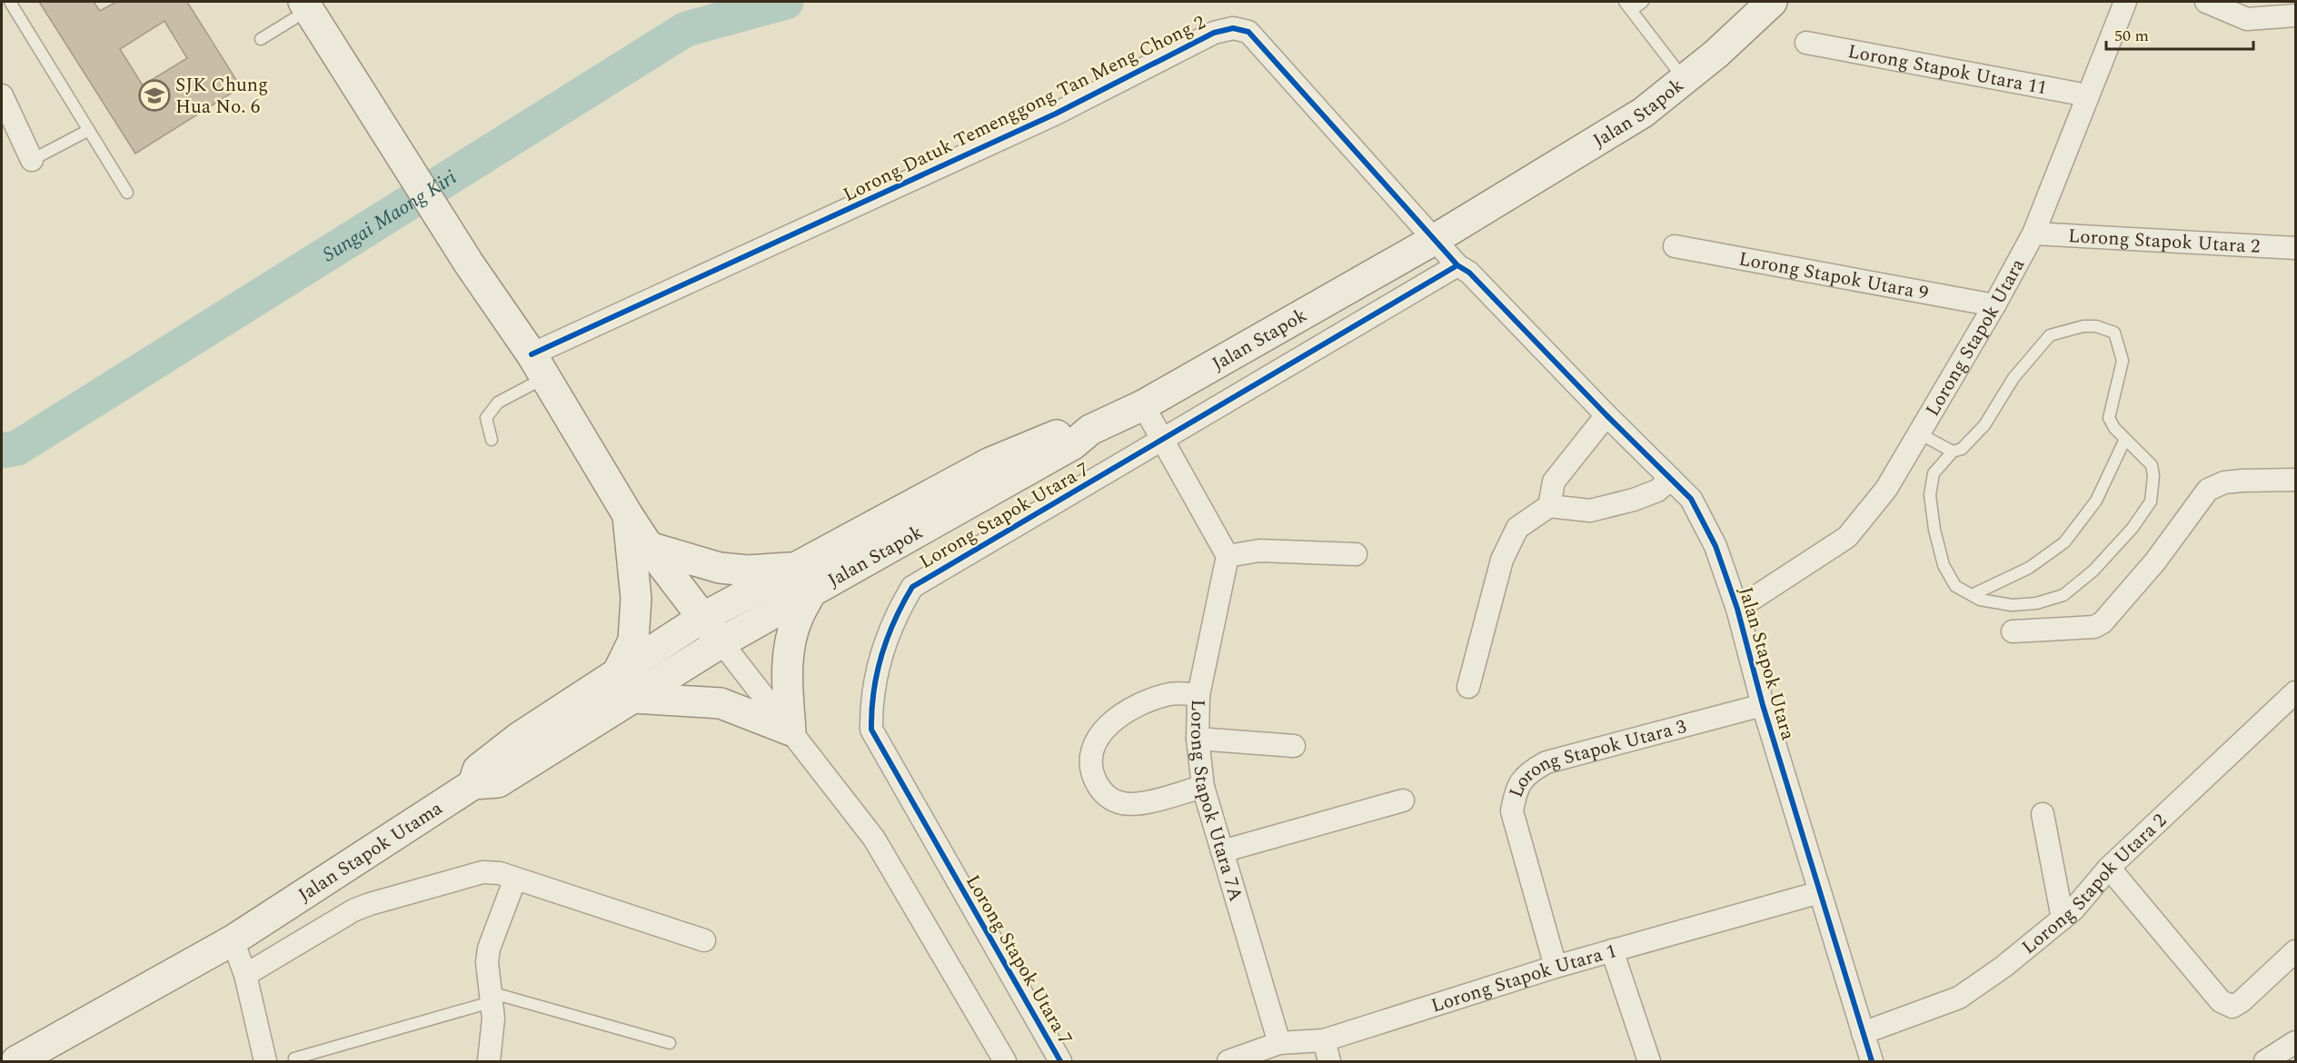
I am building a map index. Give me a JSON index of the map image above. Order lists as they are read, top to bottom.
{
  "streets": {
    "main road": ["Jalan Stapok", "Jalan Stapok Utama"],
    "street": [
      "Lorong Stapok Utara 11",
      "Lorong Datuk Temenggong Tan Meng Chong 2",
      "Lorong Stapok Utara 2",
      "Lorong Stapok Utara 9",
      "Lorong Stapok Utara",
      "Lorong Stapok Utara 7",
      "Jalan Stapok Utara",
      "Lorong Stapok Utara 3",
      "Lorong Stapok Utara 7A",
      "Lorong Stapok Utara 1"
    ]
  },
  "crossings": [
    ["Lorong Stapok Utara 11", "Lorong Stapok Utara"],
    ["Lorong Datuk Temenggong Tan Meng Chong 2", "Jalan Stapok"],
    ["Lorong Datuk Temenggong Tan Meng Chong 2", "Lorong Stapok Utara 7"],
    ["Lorong Datuk Temenggong Tan Meng Chong 2", "Jalan Stapok Utara"],
    ["Jalan Stapok", "Jalan Stapok Utama"],
    ["Lorong Stapok Utara 2", "Lorong Stapok Utara"],
    ["Lorong Stapok Utara 2", "Jalan Stapok Utara"],
    ["Lorong Stapok Utara 9", "Lorong Stapok Utara"],
    ["Lorong Stapok Utara", "Jalan Stapok Utara"],
    ["Lorong Stapok Utara 7", "Jalan Stapok Utara"],
    ["Jalan Stapok Utara", "Lorong Stapok Utara 3"],
    ["Jalan Stapok Utara", "Lorong Stapok Utara 1"],
    ["Lorong Stapok Utara 3", "Lorong Stapok Utara 1"],
    ["Lorong Stapok Utara 7A", "Lorong Stapok Utara 1"]
  ],
  "water": ["Sungai Maong Kiri"],
  "places": {
    "school or university": ["SJK Chung Hua No. 6"]
  },
  "scale_bar": "50 m"
}
